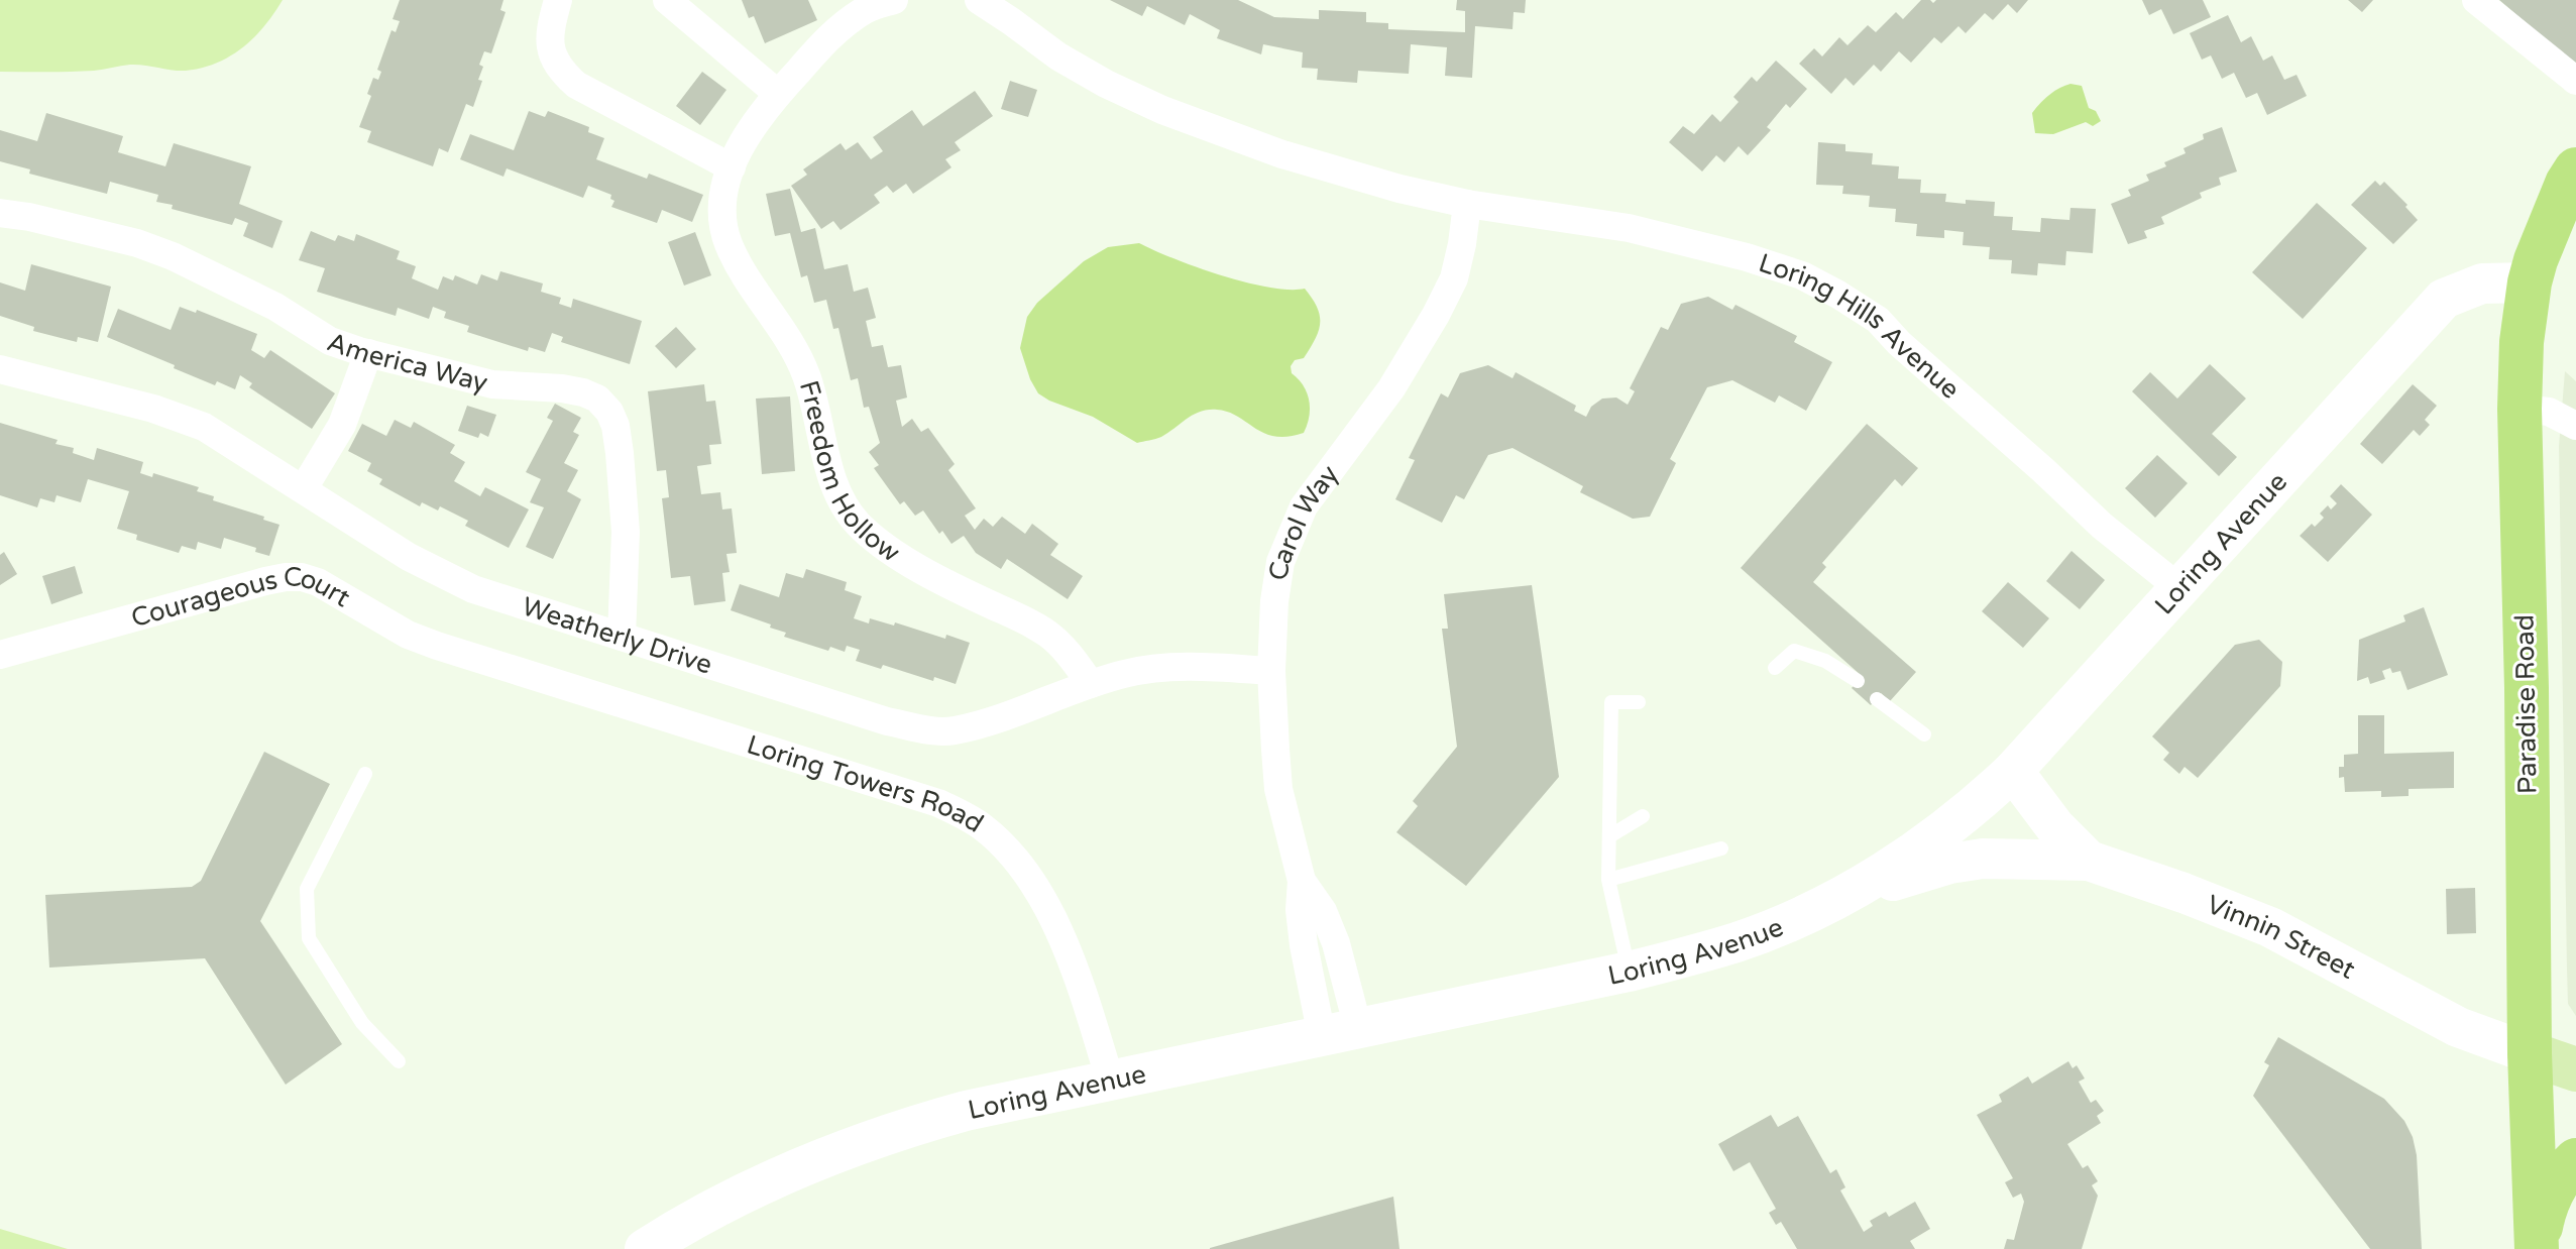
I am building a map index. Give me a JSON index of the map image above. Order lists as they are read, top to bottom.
{
  "streets": {
    "highway": ["Paradise Road"],
    "main road": ["Loring Avenue", "Vinnin Street"],
    "street": [
      "Loring Hills Avenue",
      "America Way",
      "Freedom Hollow",
      "Carol Way",
      "Courageous Court",
      "Weatherly Drive",
      "Loring Towers Road"
    ]
  },
  "crossings": [
    ["Loring Hills Avenue", "Carol Way"],
    ["Loring Hills Avenue", "Loring Avenue"],
    ["America Way", "Weatherly Drive"],
    ["Freedom Hollow", "Weatherly Drive"],
    ["Carol Way", "Loring Avenue"],
    ["Carol Way", "Weatherly Drive"],
    ["Loring Avenue", "Paradise Road"],
    ["Loring Avenue", "Loring Towers Road"],
    ["Loring Avenue", "Vinnin Street"],
    ["Courageous Court", "Loring Towers Road"],
    ["Paradise Road", "Vinnin Street"]
  ]
}
